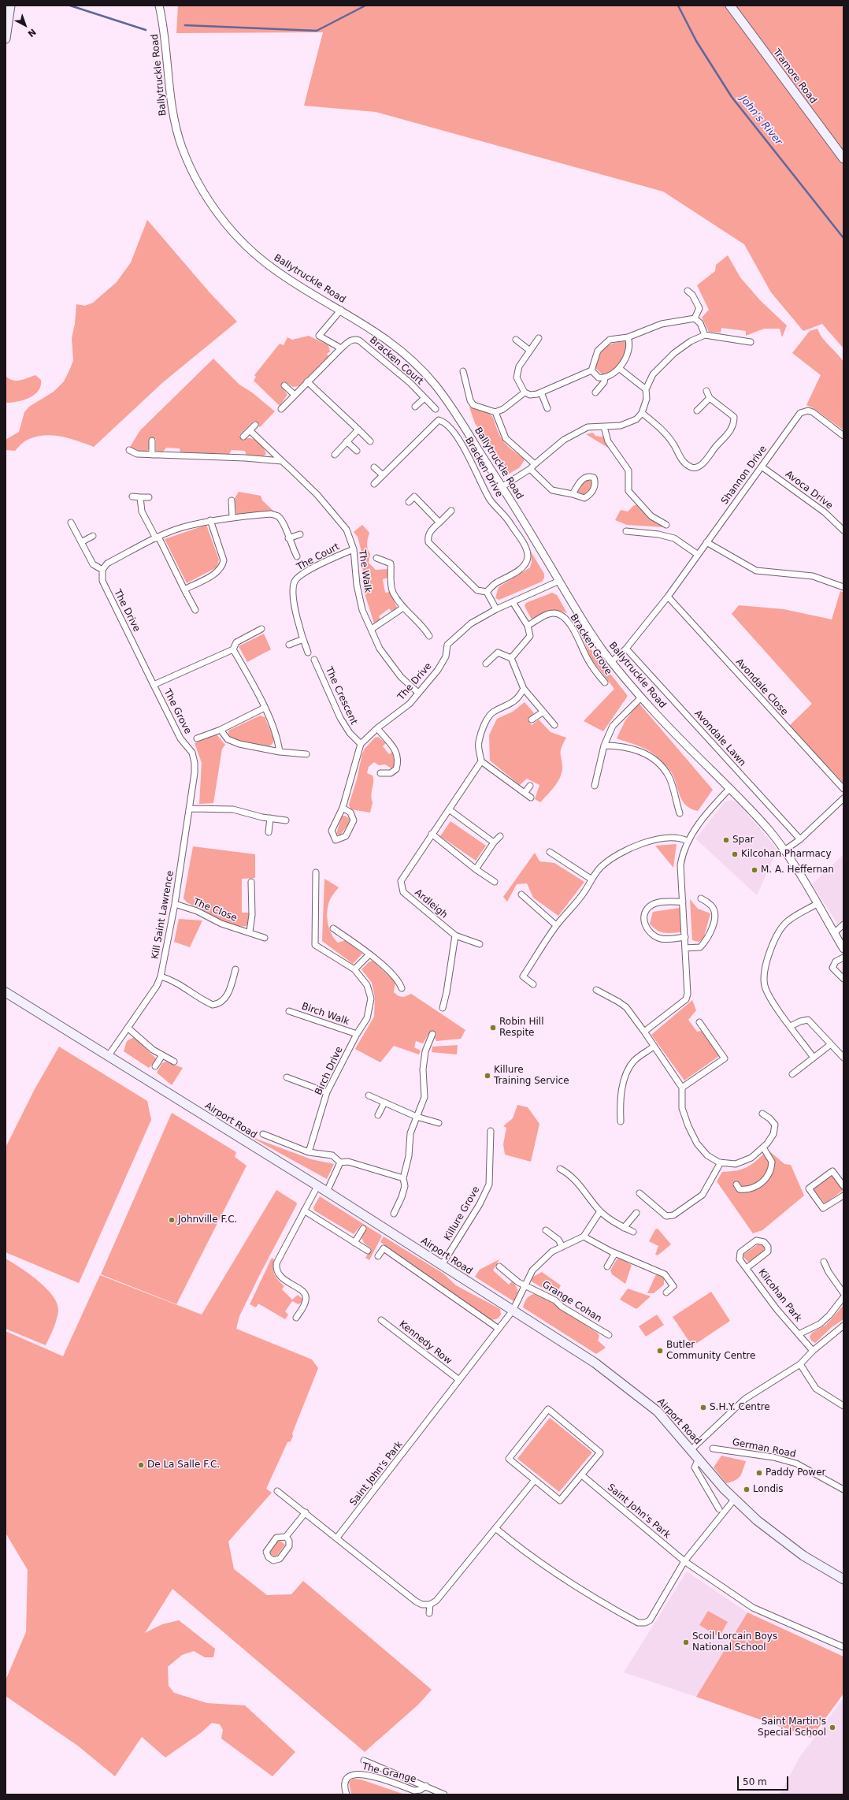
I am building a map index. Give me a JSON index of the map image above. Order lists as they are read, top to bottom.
{
  "streets": {
    "main road": ["Tramore Road", "Airport Road"],
    "street": [
      "Ballytruckle Road",
      "Bracken Court",
      "Bracken Drive",
      "Shannon Drive",
      "Avoca Drive",
      "The Court",
      "The Walk",
      "The Drive",
      "Bracken Grove",
      "Avondale Close",
      "The Crescent",
      "The Grove",
      "Avondale Lawn",
      "Ardleigh",
      "The Close",
      "Kill Saint Lawrence",
      "Birch Walk",
      "Birch Drive",
      "Killure Grove",
      "Kilcohan Park",
      "Grange Cohan",
      "Kennedy Row",
      "German Road",
      "Saint John's Park",
      "The Grange"
    ]
  },
  "crossings": [
    ["Ballytruckle Road", "Shannon Drive"],
    ["Ballytruckle Road", "The Drive"],
    ["Shannon Drive", "Avoca Drive"],
    ["Shannon Drive", "Avondale Close"],
    ["Shannon Drive", "Avondale Lawn"],
    ["The Court", "The Walk"],
    ["The Walk", "The Drive"],
    ["The Drive", "The Crescent"],
    ["The Drive", "The Grove"],
    ["The Grove", "Kill Saint Lawrence"],
    ["The Close", "Kill Saint Lawrence"],
    ["Kill Saint Lawrence", "Airport Road"],
    ["Birch Walk", "Birch Drive"],
    ["Airport Road", "Killure Grove"],
    ["Airport Road", "Saint John's Park"],
    ["Kennedy Row", "Saint John's Park"]
  ],
  "water": ["John's River"],
  "places": [
    "Spar",
    "Kilcohan Pharmacy",
    "M. A. Heffernan",
    "Robin Hill Respite",
    "Killure Training Service",
    "Johnville F.C.",
    "Butler Community Centre",
    "S.H.Y. Centre",
    "De La Salle F.C.",
    "Paddy Power",
    "Londis",
    "Scoil Lorcain Boys National School",
    "Saint Martin's Special School"
  ],
  "scale_bar": "50 m",
  "north": "bottom right"
}
